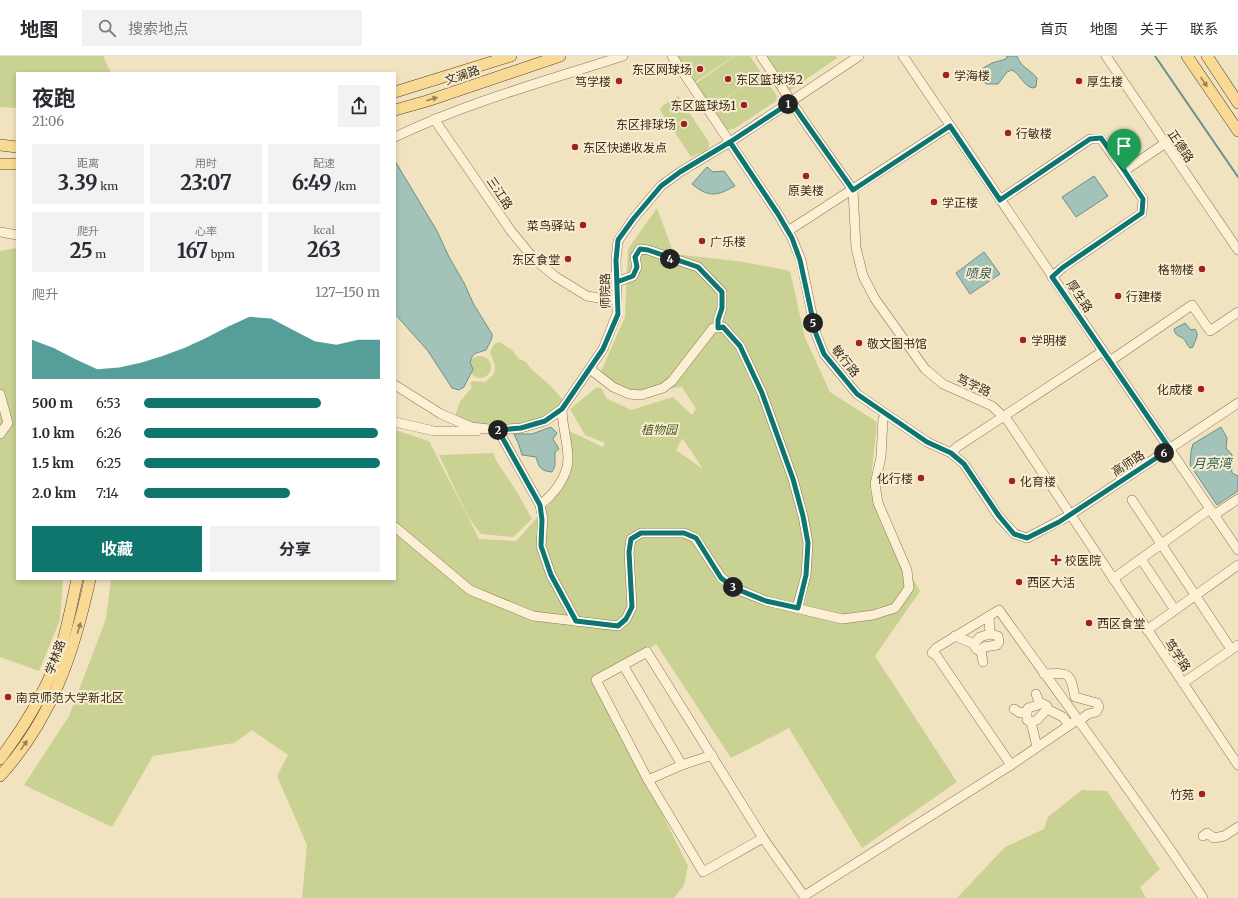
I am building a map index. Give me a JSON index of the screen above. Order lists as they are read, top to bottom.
{
  "streets": {
    "main road": ["文澜路", "学林路"],
    "street": [
      "正德路",
      "三江路",
      "师院路",
      "厚生路",
      "敏行路",
      "笃学路",
      "高师路"
    ]
  },
  "crossings": [
    ["三江路", "师院路"],
    ["师院路", "敏行路"],
    ["厚生路", "高师路"],
    ["敏行路", "笃学路"],
    ["敏行路", "高师路"],
    ["笃学路", "高师路"]
  ],
  "water": ["喷泉", "月亮湾"],
  "parks": ["植物园"],
  "places": {
    "other": [
      "东区网球场",
      "学海楼",
      "东区篮球场2",
      "笃学楼",
      "厚生楼",
      "东区篮球场1",
      "东区排球场",
      "行敏楼",
      "东区快递收发点",
      "原美楼",
      "学正楼",
      "菜鸟驿站",
      "广乐楼",
      "东区食堂",
      "格物楼",
      "行建楼",
      "学明楼",
      "敬文图书馆",
      "化成楼",
      "化行楼",
      "化育楼",
      "西区大活",
      "西区食堂",
      "南京师范大学新北区",
      "竹苑"
    ],
    "health": ["校医院"]
  },
  "page": {
    "header": "地图",
    "search": "搜索地点",
    "nav": [
      "首页",
      "地图",
      "关于",
      "联系"
    ],
    "heading": ["夜跑", "21:06"],
    "pins": [
      "1",
      "4",
      "5",
      "2",
      "6",
      "3"
    ],
    "stats": [
      ["距离", "3.39 km"],
      ["用时", "23:07"],
      ["配速", "6:49 /km"],
      ["爬升", "25 m"],
      ["心率", "167 bpm"],
      ["kcal", "263"]
    ],
    "chart": ["爬升", "127–150 m"],
    "list": [
      {
        "name": "500 m",
        "note": "6:53"
      },
      {
        "name": "1.0 km",
        "note": "6:26"
      },
      {
        "name": "1.5 km",
        "note": "6:25"
      },
      {
        "name": "2.0 km",
        "note": "7:14"
      }
    ],
    "buttons": ["收藏", "分享"]
  }
}
